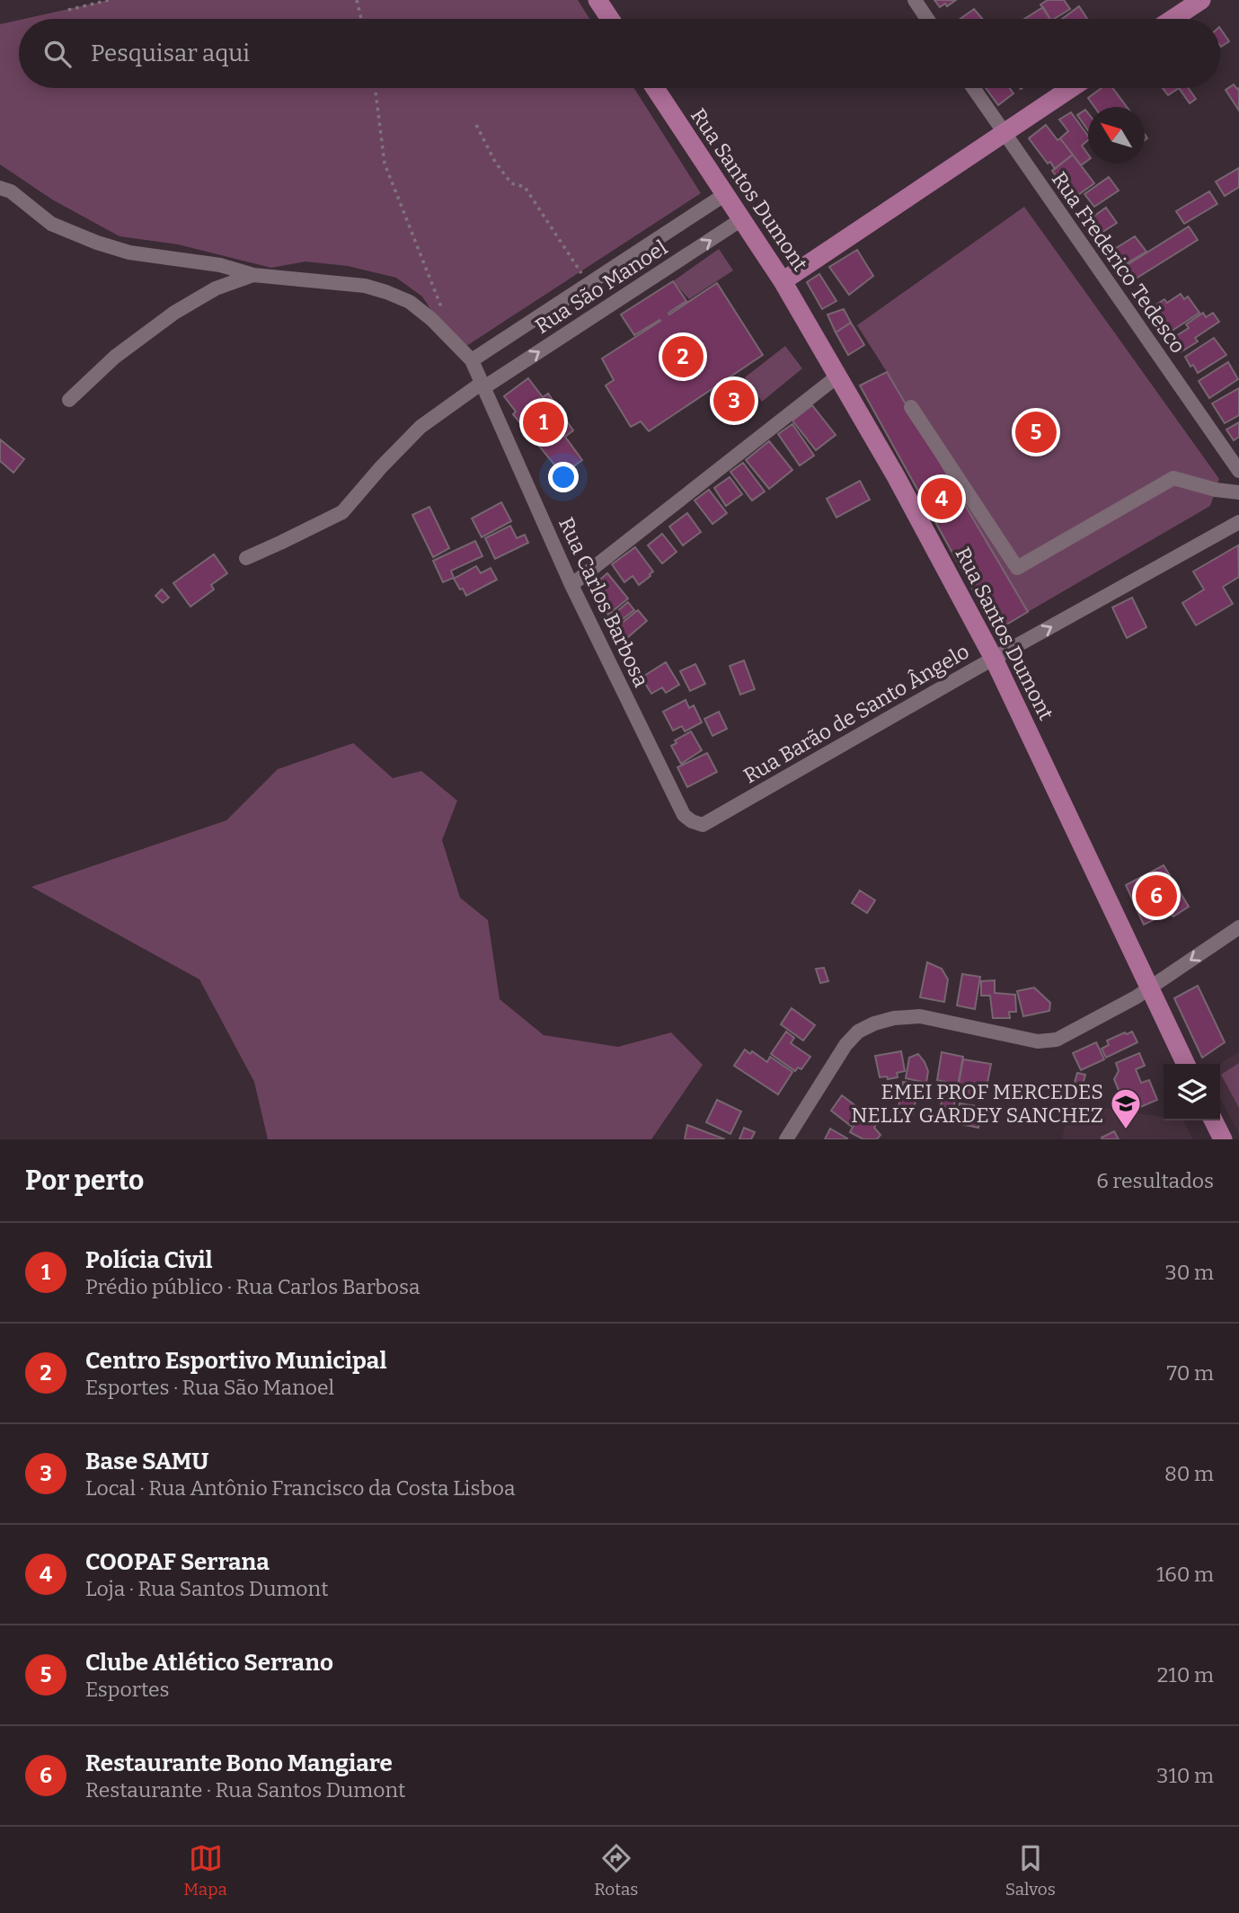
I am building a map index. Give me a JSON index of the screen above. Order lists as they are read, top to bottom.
{
  "streets": {
    "main road": ["Rua Santos Dumont"],
    "street": [
      "Rua Frederico Tedesco",
      "Rua São Manoel",
      "Rua Carlos Barbosa",
      "Rua Barão de Santo Ângelo"
    ]
  },
  "crossings": [
    ["Rua Santos Dumont", "Rua São Manoel"],
    ["Rua Santos Dumont", "Rua Barão de Santo Ângelo"],
    ["Rua São Manoel", "Rua Carlos Barbosa"],
    ["Rua Carlos Barbosa", "Rua Barão de Santo Ângelo"]
  ],
  "one_way": ["Rua Barão de Santo Ângelo"],
  "places": {
    "school or university": ["EMEI PROF MERCEDES NELLY GARDEY SANCHEZ"]
  },
  "north": "top left",
  "page": {
    "search": "Pesquisar aqui",
    "pins": [
      "2",
      "3",
      "1",
      "5",
      "4",
      "6"
    ],
    "heading": ["Por perto", "6 resultados"],
    "list": [
      {
        "mark": "1",
        "name": "Polícia Civil",
        "note": "Prédio público · Rua Carlos Barbosa",
        "value": "30 m"
      },
      {
        "mark": "2",
        "name": "Centro Esportivo Municipal",
        "note": "Esportes · Rua São Manoel",
        "value": "70 m"
      },
      {
        "mark": "3",
        "name": "Base SAMU",
        "note": "Local · Rua Antônio Francisco da Costa Lisboa",
        "value": "80 m"
      },
      {
        "mark": "4",
        "name": "COOPAF Serrana",
        "note": "Loja · Rua Santos Dumont",
        "value": "160 m"
      },
      {
        "mark": "5",
        "name": "Clube Atlético Serrano",
        "note": "Esportes",
        "value": "210 m"
      },
      {
        "mark": "6",
        "name": "Restaurante Bono Mangiare",
        "note": "Restaurante · Rua Santos Dumont",
        "value": "310 m"
      }
    ],
    "nav": ["Mapa", "Rotas", "Salvos"]
  }
}
